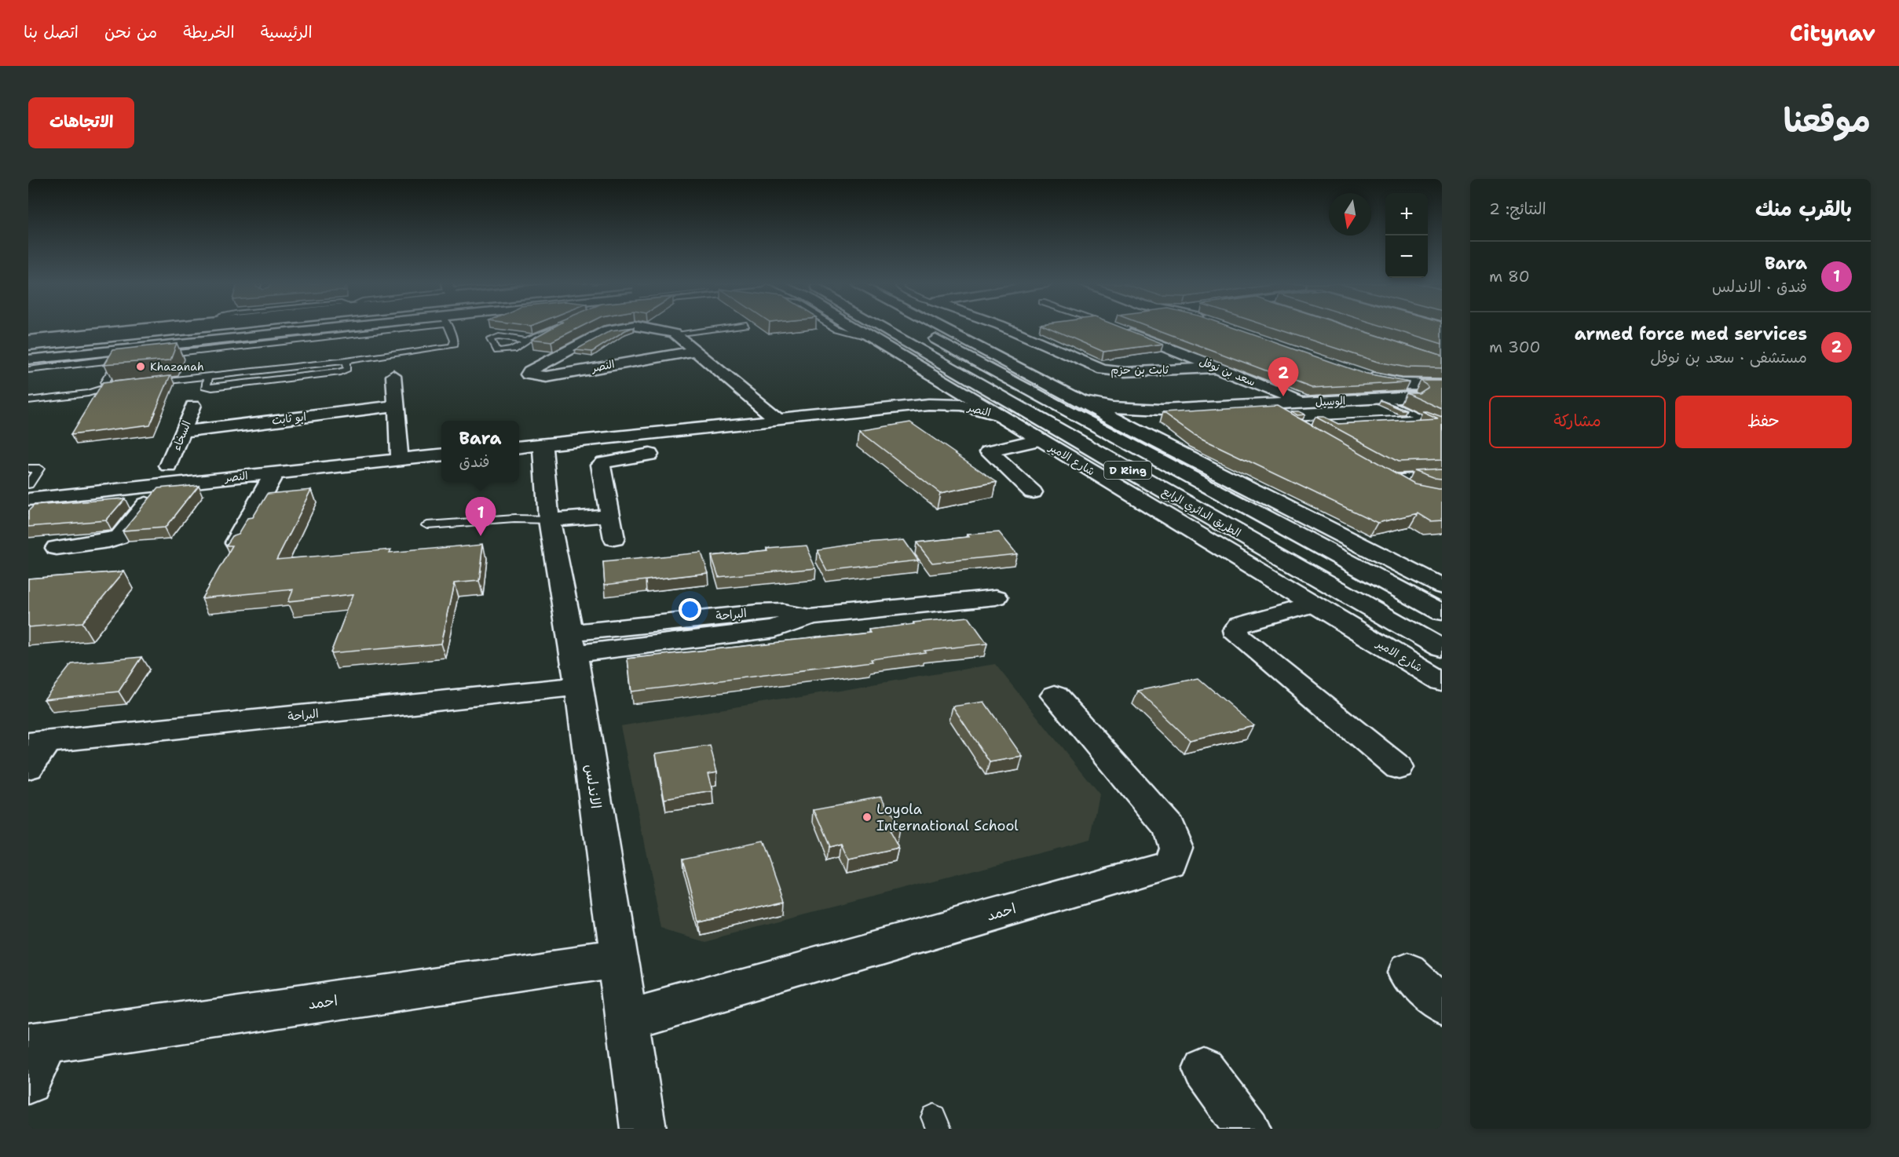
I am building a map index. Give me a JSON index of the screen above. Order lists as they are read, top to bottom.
{
  "streets": {
    "main road": [
      "النصر",
      "ثابت بن حزم",
      "سعد بن نوفل",
      "الوسيل",
      "ابو ثابت",
      "السخاء",
      "شارع الامير",
      "D Ring",
      "الطريق الدائري الرابع",
      "البراحة",
      "الاندلس",
      "احمد"
    ]
  },
  "crossings": [
    ["النصر", "السخاء"],
    ["النصر", "شارع الامير"],
    ["النصر", "الاندلس"],
    ["ثابت بن حزم", "سعد بن نوفل"],
    ["سعد بن نوفل", "الوسيل"],
    ["ابو ثابت", "السخاء"],
    ["البراحة", "الاندلس"],
    ["الاندلس", "احمد"]
  ],
  "places": ["Khazanah", "Loyola International School"],
  "north": "bottom",
  "page": {
    "header": "Citynav",
    "nav": [
      "الرئيسية",
      "الخريطة",
      "من نحن",
      "اتصل بنا"
    ],
    "title": "موقعنا",
    "buttons": [
      "الاتجاهات",
      ["حفظ", "مشاركة"]
    ],
    "heading": ["بالقرب منك", "النتائج: 2"],
    "map_buttons": ["+", "−"],
    "list": [
      {
        "mark": "1",
        "name": "Bara",
        "note": "فندق · الاندلس",
        "value": "80 m"
      },
      {
        "mark": "2",
        "name": "armed force med services",
        "note": "مستشفى · سعد بن نوفل",
        "value": "300 m"
      }
    ],
    "pins": ["2", "1"],
    "popup": ["Bara", "فندق"]
  }
}
